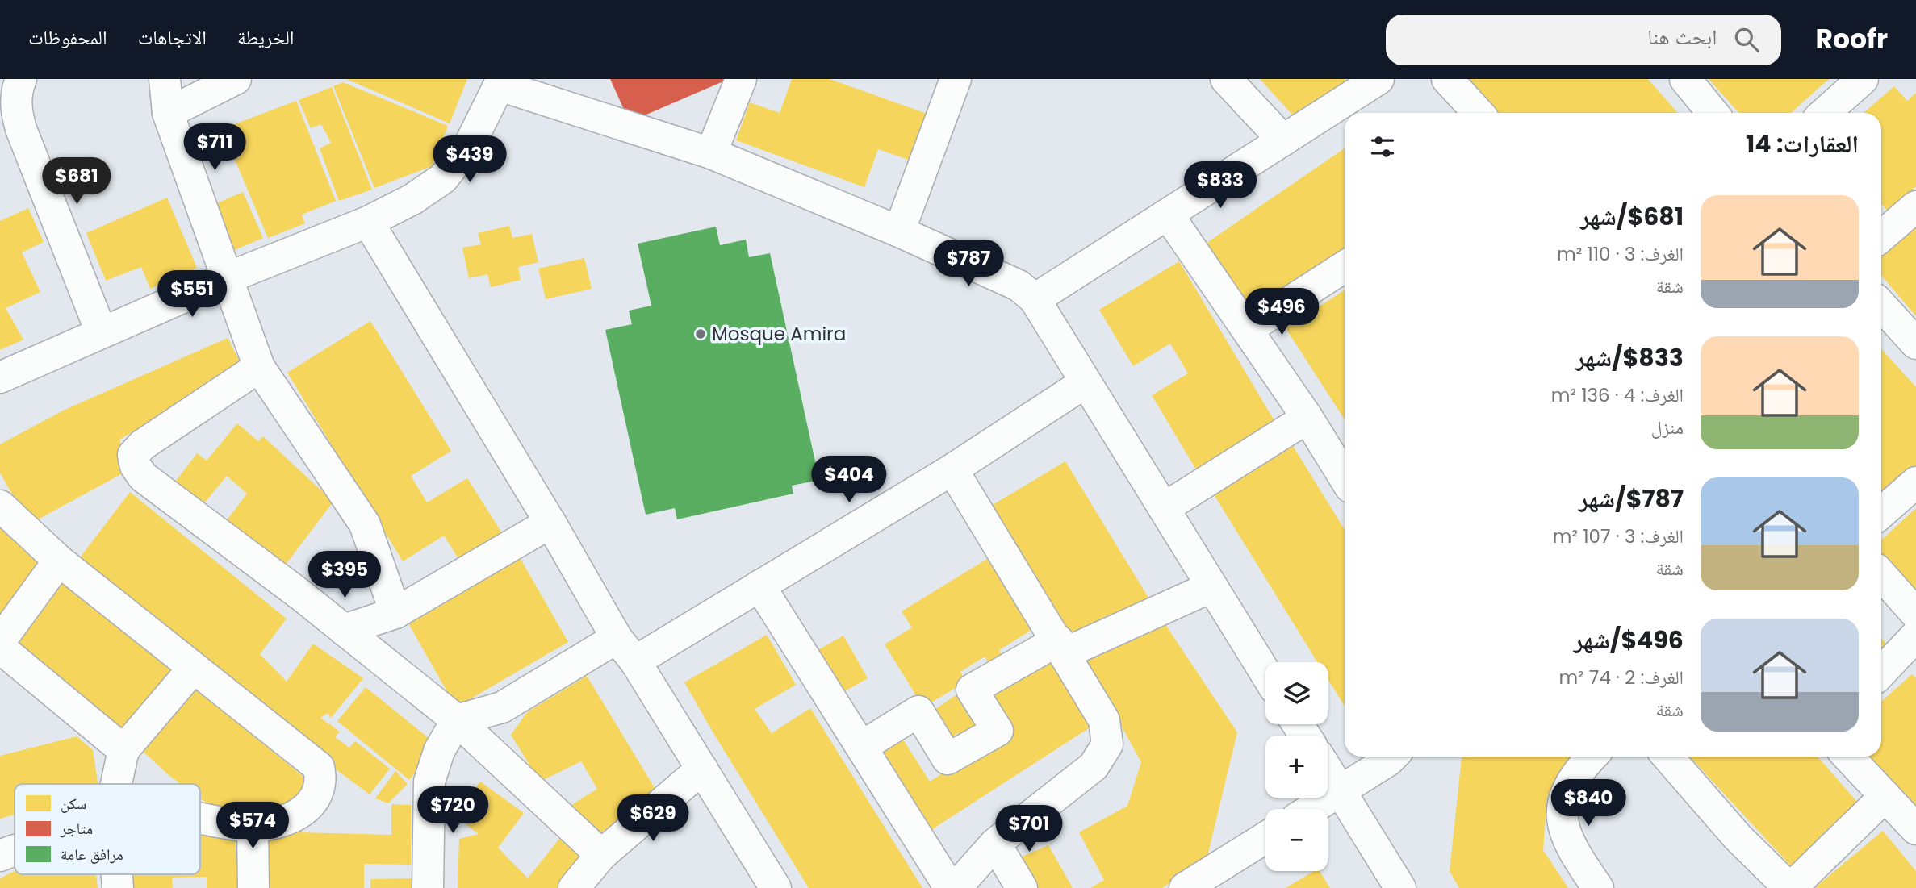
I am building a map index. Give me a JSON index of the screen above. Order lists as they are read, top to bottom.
{
  "places": ["Mosque Amira"],
  "legend": ["سكن", "متاجر", "مرافق عامة"],
  "page": {
    "header": "Roofr",
    "search": "ابحث هنا",
    "nav": ["الخريطة", "الاتجاهات", "المحفوظات"],
    "heading": "العقارات: 14",
    "price": [
      "$711",
      "$439",
      "$681",
      "$833",
      "$787",
      "$551",
      "$496",
      "$404",
      "$395",
      "$840",
      "$720",
      "$629",
      "$574",
      "$701"
    ],
    "list": [
      {
        "name": "$681/شهر",
        "note": "الغرف: 3 · 110 m² · شقة"
      },
      {
        "name": "$833/شهر",
        "note": "الغرف: 4 · 136 m² · منزل"
      },
      {
        "name": "$787/شهر",
        "note": "الغرف: 3 · 107 m² · شقة"
      },
      {
        "name": "$496/شهر",
        "note": "الغرف: 2 · 74 m² · شقة"
      }
    ],
    "map_buttons": ["+", "−"]
  }
}
